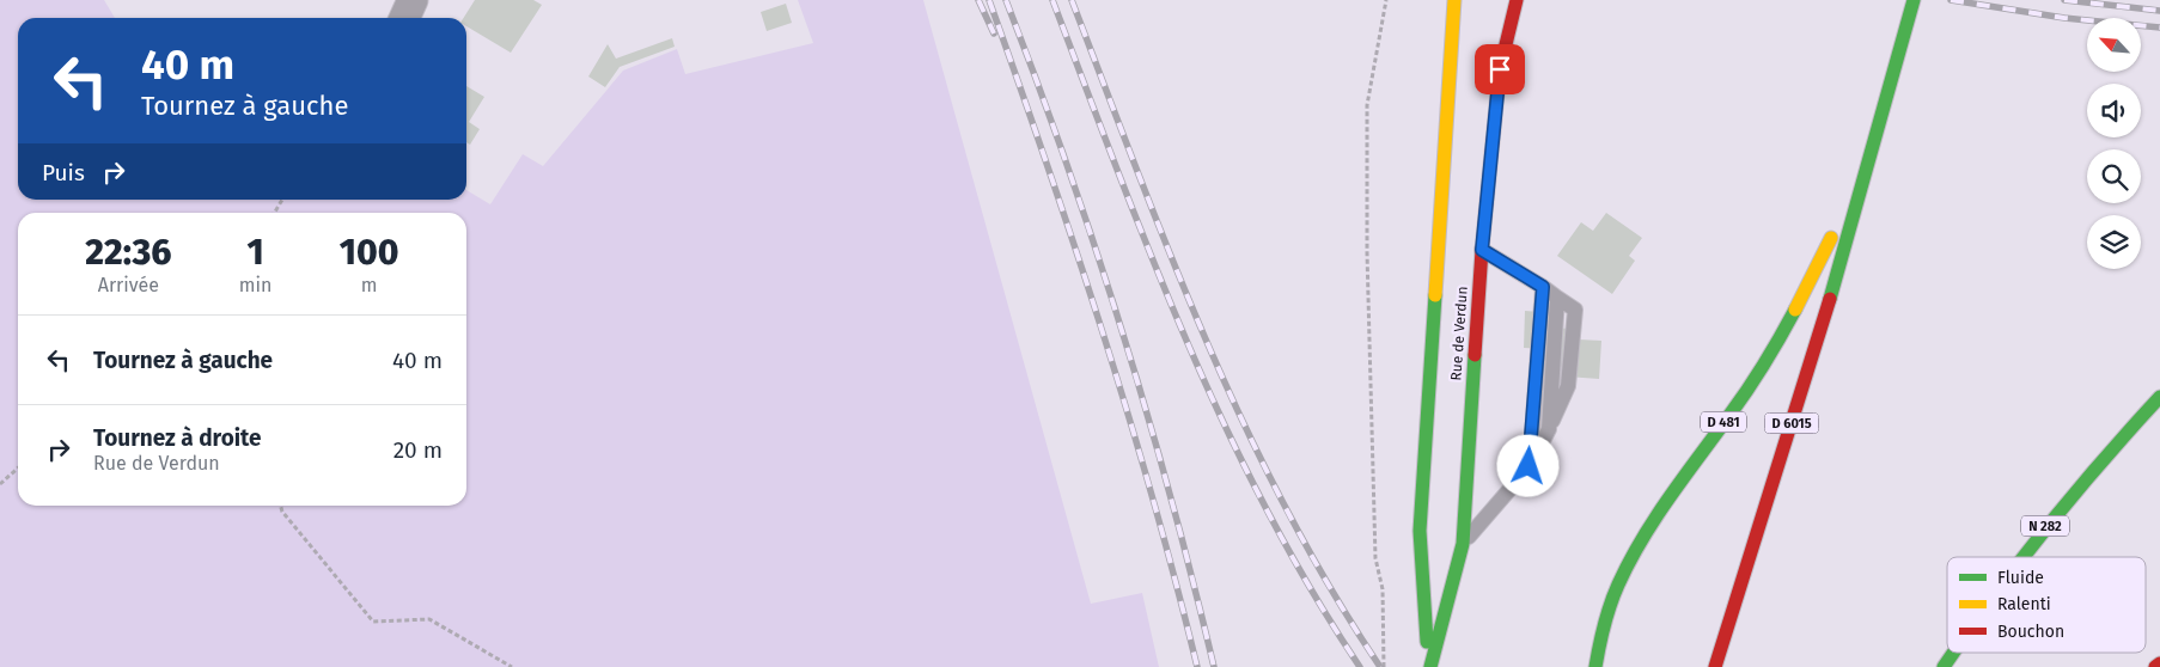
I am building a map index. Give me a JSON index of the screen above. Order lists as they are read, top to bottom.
{
  "streets": {
    "main road": [
      "Rue de Verdun",
      "D 481",
      "D 6015",
      "N 282"
    ]
  },
  "crossings": [
    ["D 481", "D 6015"]
  ],
  "legend": ["Fluide", "Ralenti", "Bouchon"],
  "north": "top left",
  "page": {
    "turn": ["40 m", "Tournez à gauche"],
    "then": "Puis",
    "eta": [
      "22:36",
      "Arrivée",
      "1",
      "min",
      "100",
      "m"
    ],
    "list": [
      {
        "name": "Tournez à gauche",
        "value": "40 m"
      },
      {
        "name": "Tournez à droite",
        "note": "Rue de Verdun",
        "value": "20 m"
      }
    ]
  }
}
